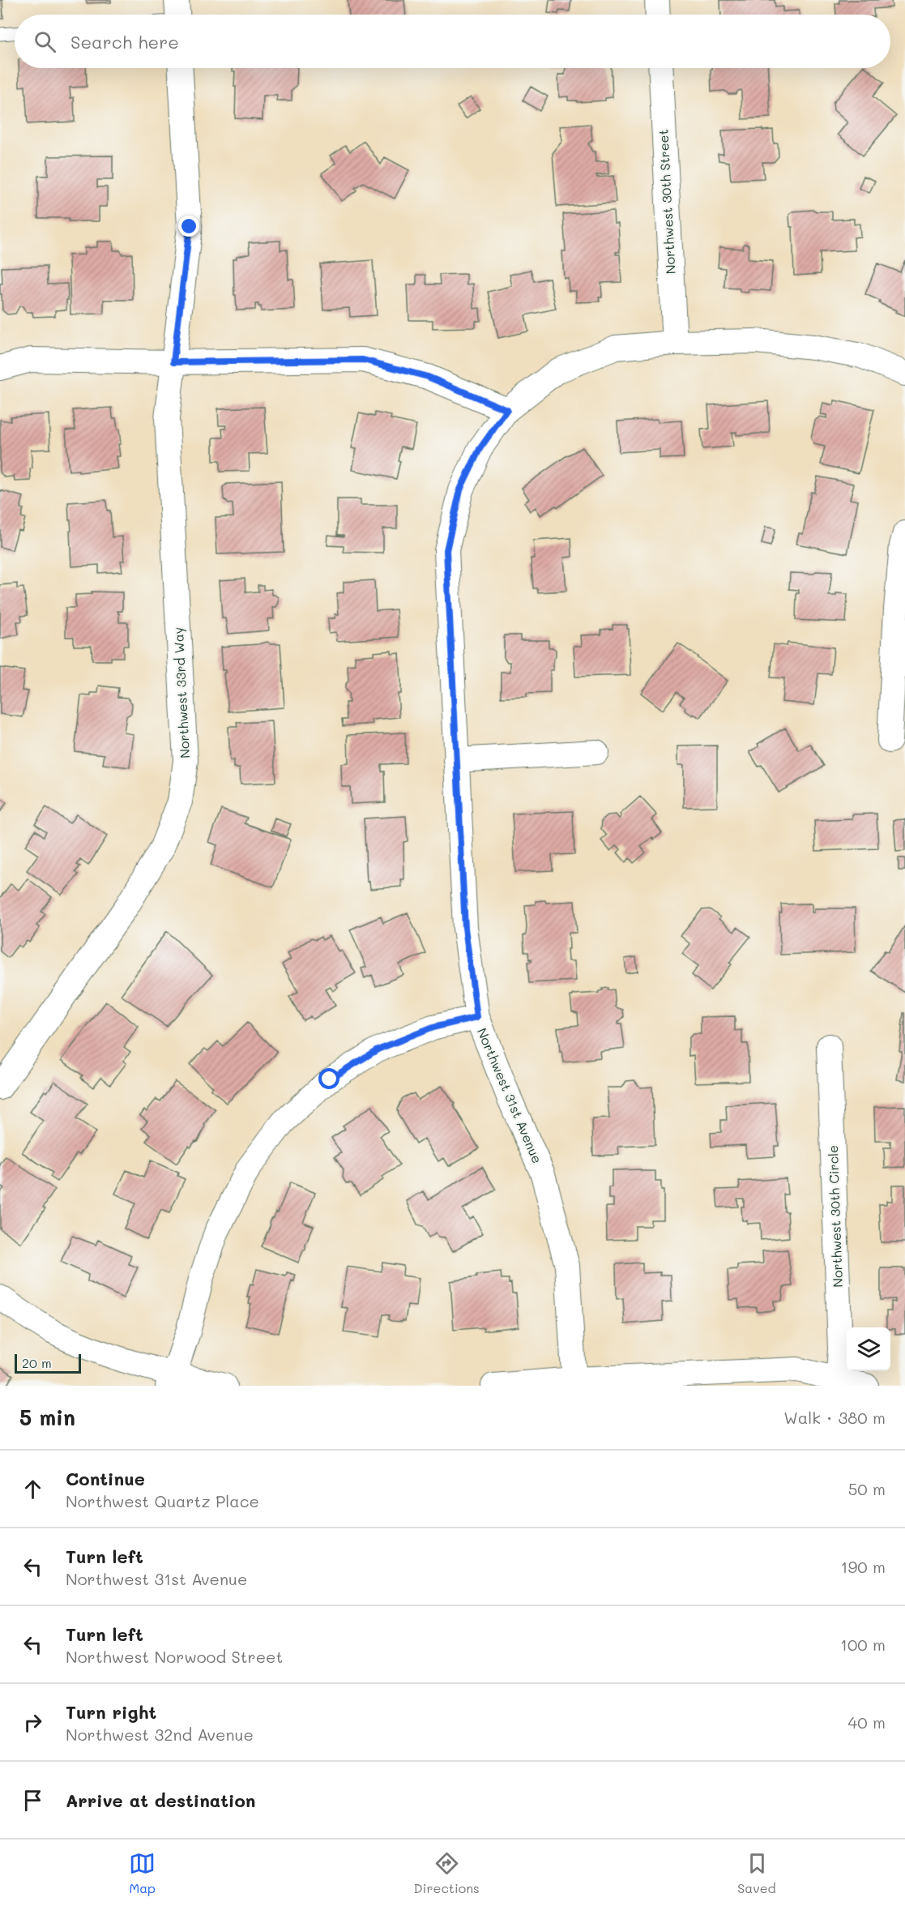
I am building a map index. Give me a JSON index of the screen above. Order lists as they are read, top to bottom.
{
  "streets": {
    "street": [
      "Northwest 30th Street",
      "Northwest 33rd Way",
      "Northwest 31st Avenue",
      "Northwest 30th Circle"
    ]
  },
  "crossings": [
    ["Northwest 30th Street", "Northwest 31st Avenue"]
  ],
  "scale_bar": "20 m",
  "page": {
    "search": "Search here",
    "scale": "20 m",
    "heading": ["5 min", "Walk · 380 m"],
    "list": [
      ["Continue", "Northwest Quartz Place", "50 m"],
      ["Turn left", "Northwest 31st Avenue", "190 m"],
      ["Turn left", "Northwest Norwood Street", "100 m"],
      ["Turn right", "Northwest 32nd Avenue", "40 m"],
      "Arrive at destination"
    ],
    "nav": ["Map", "Directions", "Saved"]
  }
}
